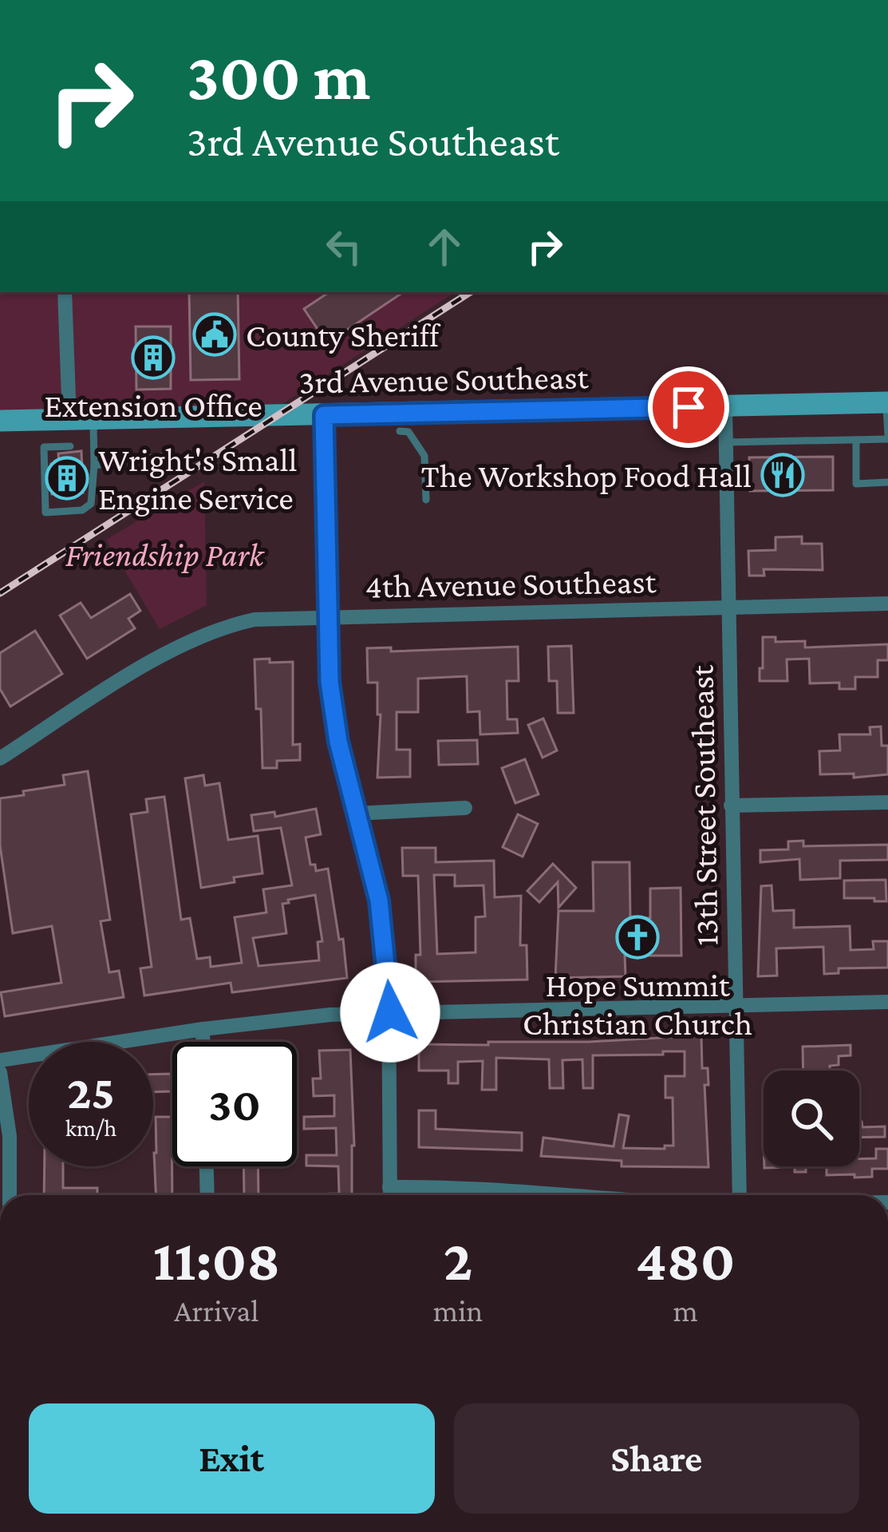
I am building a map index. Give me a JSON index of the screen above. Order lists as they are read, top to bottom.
{
  "streets": {
    "main road": ["3rd Avenue Southeast"],
    "street": ["4th Avenue Southeast", "13th Street Southeast"]
  },
  "crossings": [
    ["3rd Avenue Southeast", "13th Street Southeast"],
    ["4th Avenue Southeast", "13th Street Southeast"]
  ],
  "parks": ["Friendship Park"],
  "places": {
    "public building": ["County Sheriff"],
    "building": ["Extension Office", "Wright's Small Engine Service"],
    "restaurant": ["The Workshop Food Hall"],
    "church": ["Hope Summit Christian Church"]
  },
  "page": {
    "turn": ["300 m", "3rd Avenue Southeast"],
    "speed": "25 km/h",
    "limit": "30",
    "eta": [
      "11:08",
      "Arrival",
      "2",
      "min",
      "480",
      "m"
    ],
    "buttons": ["Exit", "Share"]
  }
}
